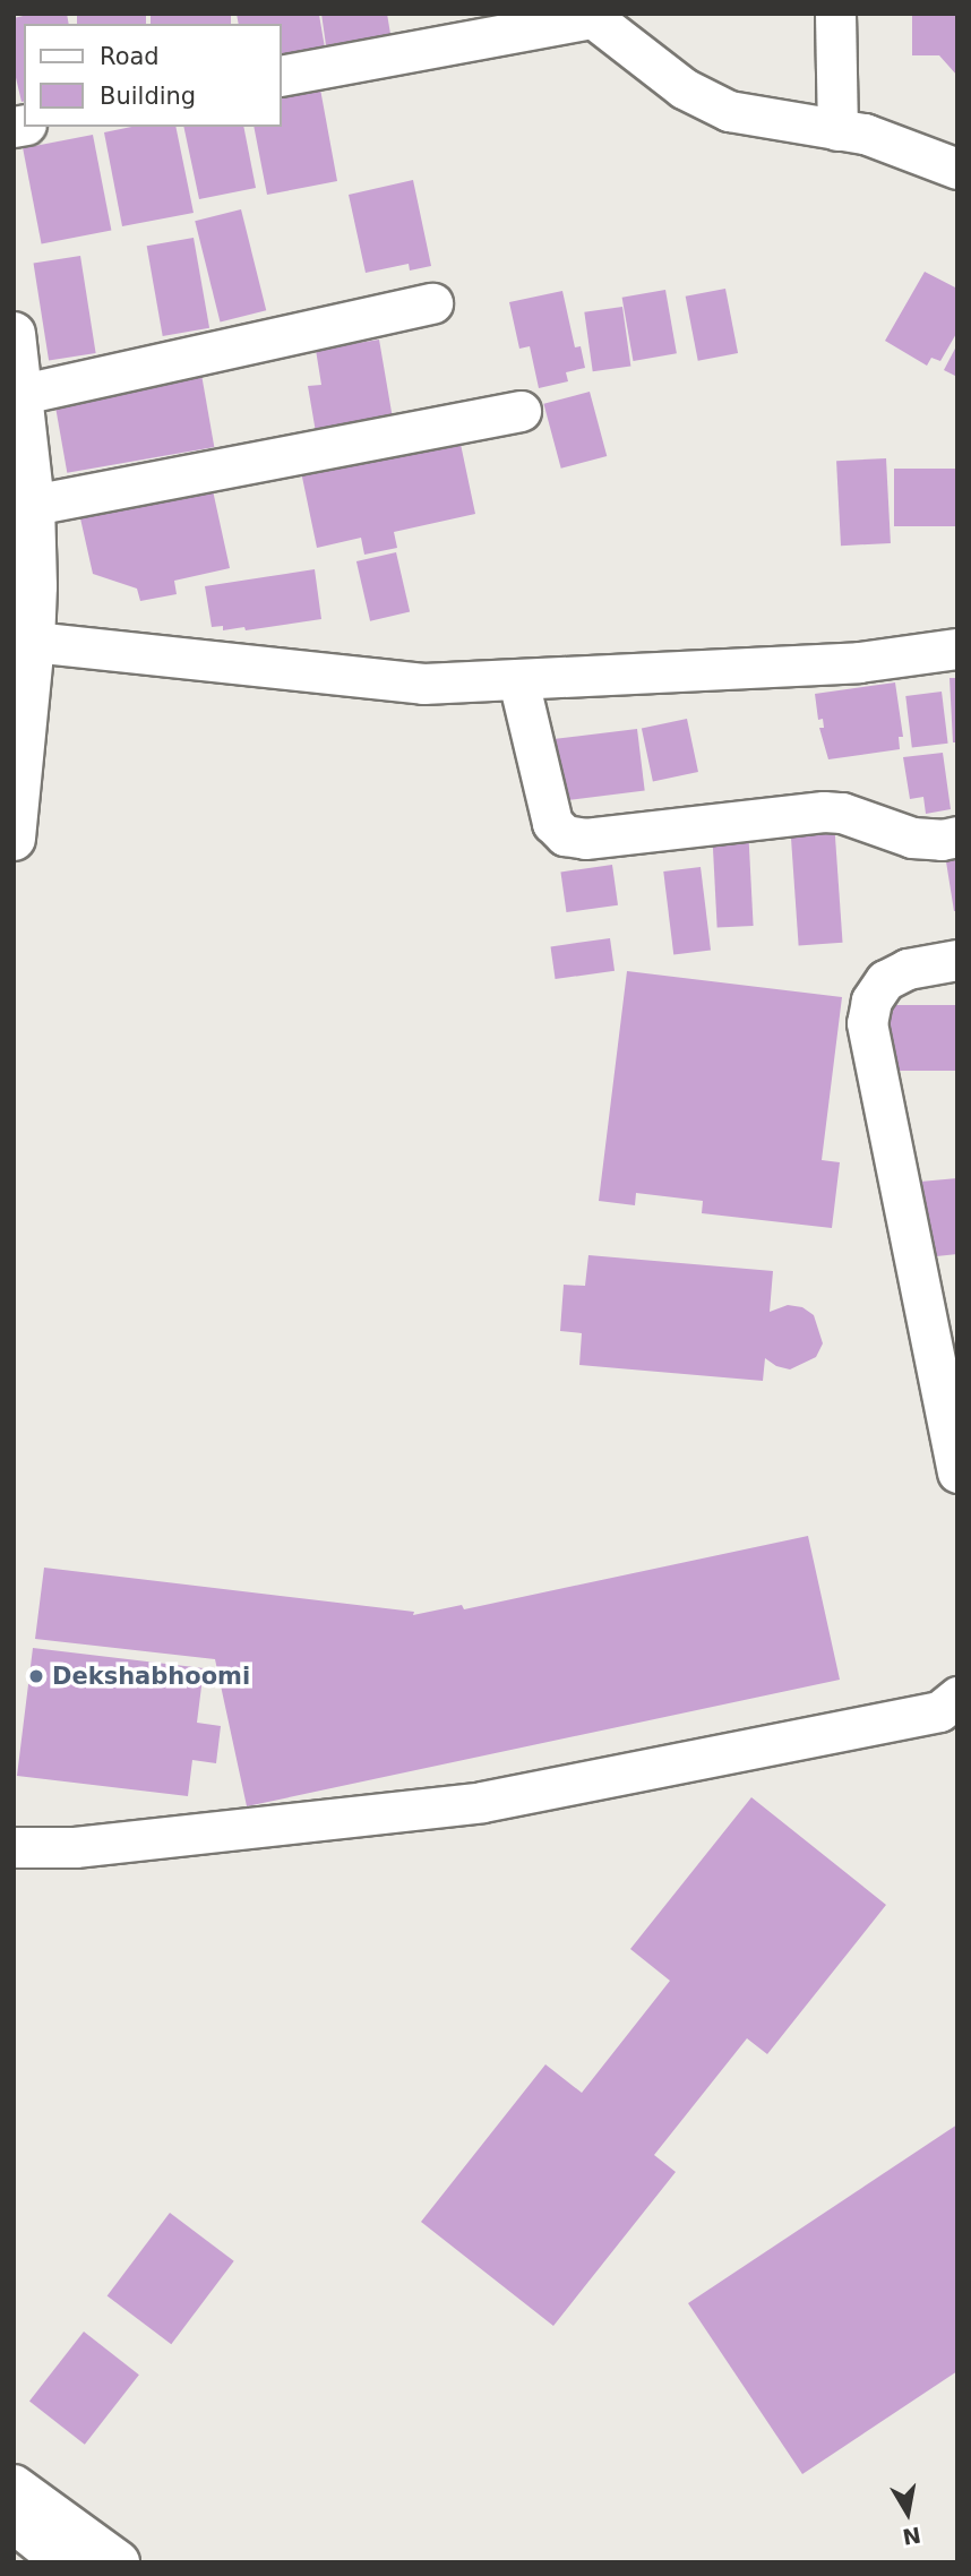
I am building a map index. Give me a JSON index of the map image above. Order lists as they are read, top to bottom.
{
  "places": ["Dekshabhoomi"],
  "legend": ["Road", "Building"],
  "north": "bottom"
}
